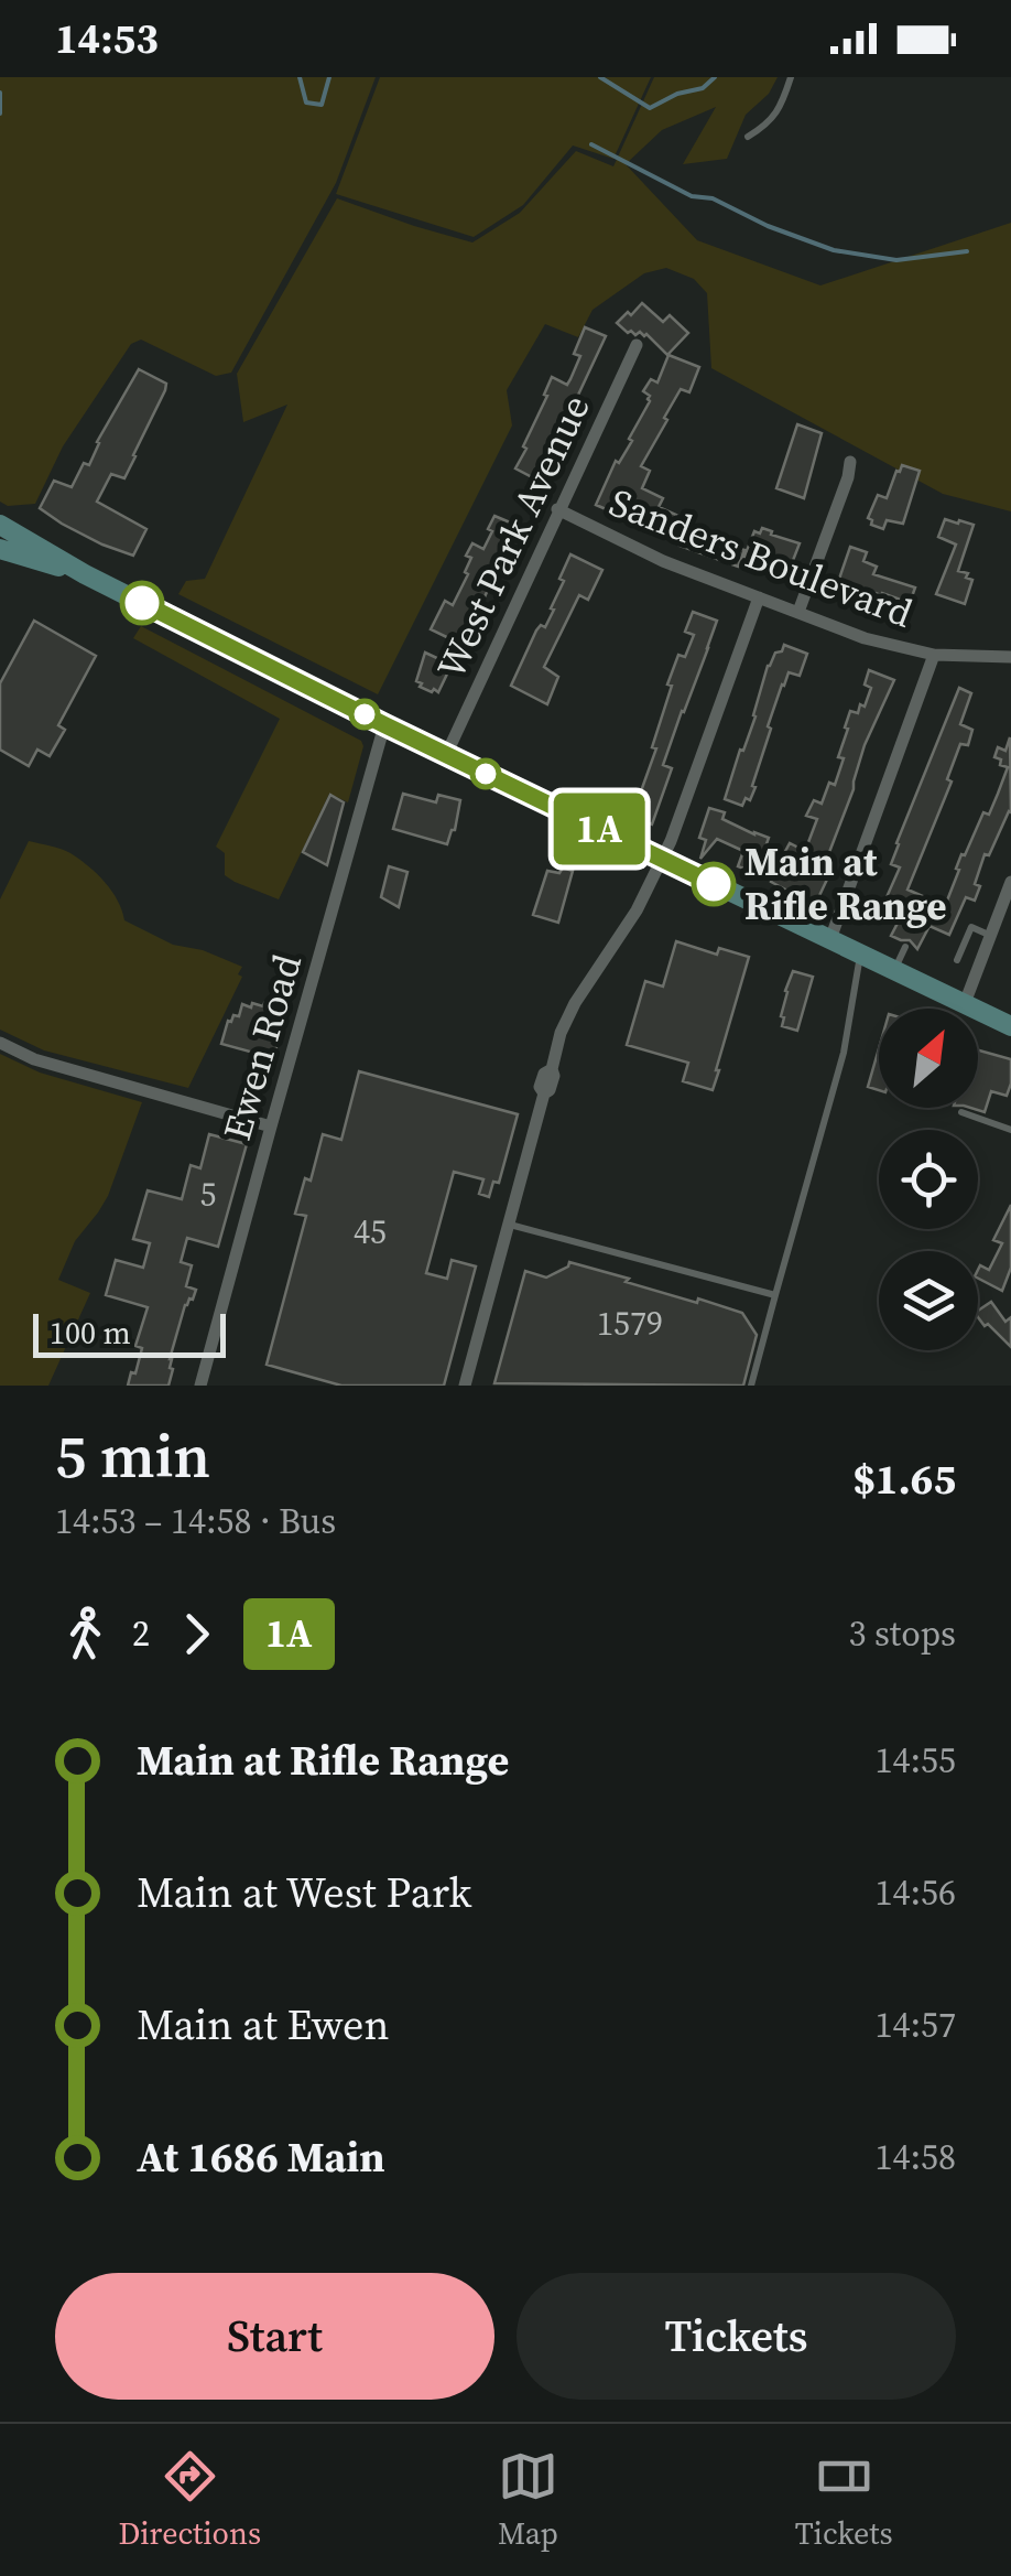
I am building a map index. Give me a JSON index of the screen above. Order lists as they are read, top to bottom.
{
  "streets": {
    "street": ["West Park Avenue", "Sanders Boulevard", "Ewen Road"]
  },
  "crossings": [
    ["West Park Avenue", "Sanders Boulevard"]
  ],
  "places": ["Main at Rifle Range"],
  "lines": ["bus line 1A"],
  "house_numbers": ["5", "45", "1579"],
  "scale_bar": "100 m",
  "north": "top right",
  "page": {
    "status": "14:53",
    "on_map": "1A",
    "scale": "100 m",
    "heading": ["5 min", "14:53 – 14:58 · Bus", "$1.65"],
    "legs": ["2", "1A", "3 stops"],
    "list": [
      {
        "name": "Main at Rifle Range",
        "value": "14:55"
      },
      {
        "name": "Main at West Park",
        "value": "14:56"
      },
      {
        "name": "Main at Ewen",
        "value": "14:57"
      },
      {
        "name": "At 1686 Main",
        "value": "14:58"
      }
    ],
    "buttons": ["Start", "Tickets"],
    "tabs": ["Directions", "Map", "Tickets"]
  }
}
